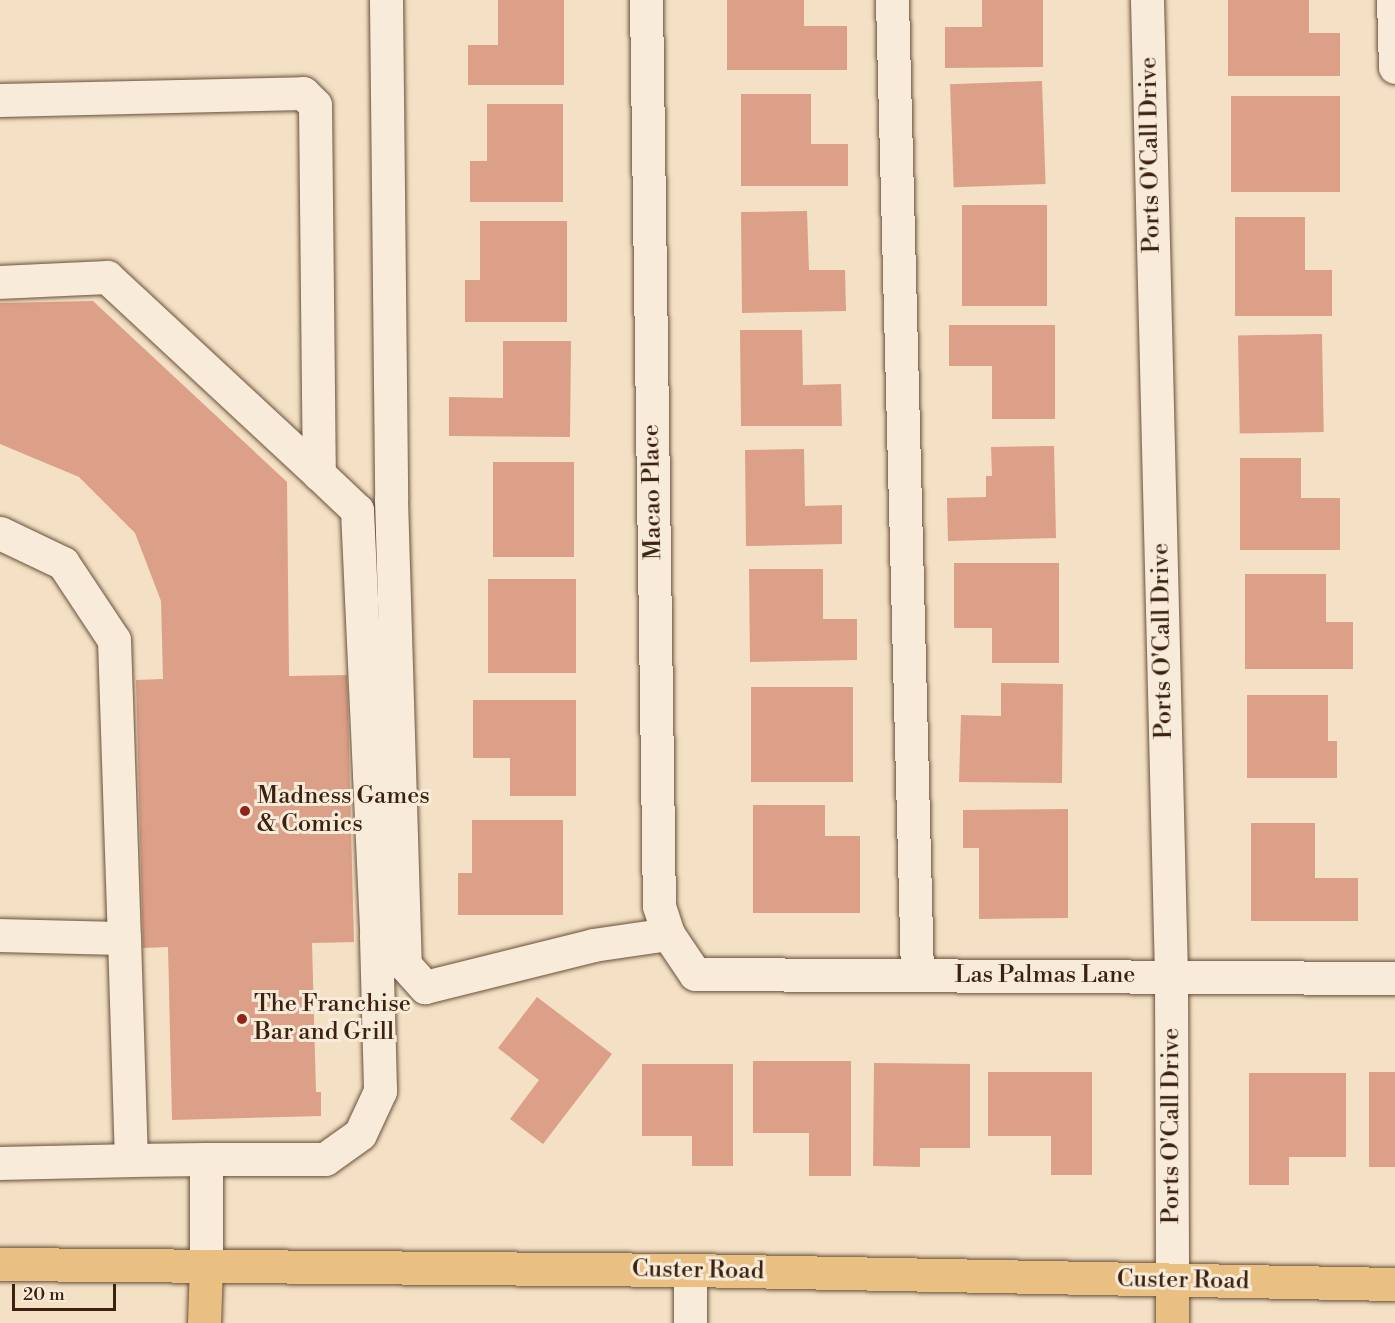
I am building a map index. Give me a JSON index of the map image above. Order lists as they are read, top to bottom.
{
  "streets": {
    "main road": ["Custer Road"],
    "street": ["Ports O'Call Drive", "Macao Place", "Las Palmas Lane"]
  },
  "crossings": [
    ["Ports O'Call Drive", "Las Palmas Lane"],
    ["Ports O'Call Drive", "Custer Road"],
    ["Macao Place", "Las Palmas Lane"]
  ],
  "places": ["Madness Games & Comics", "The Franchise Bar and Grill"],
  "scale_bar": "20 m"
}
